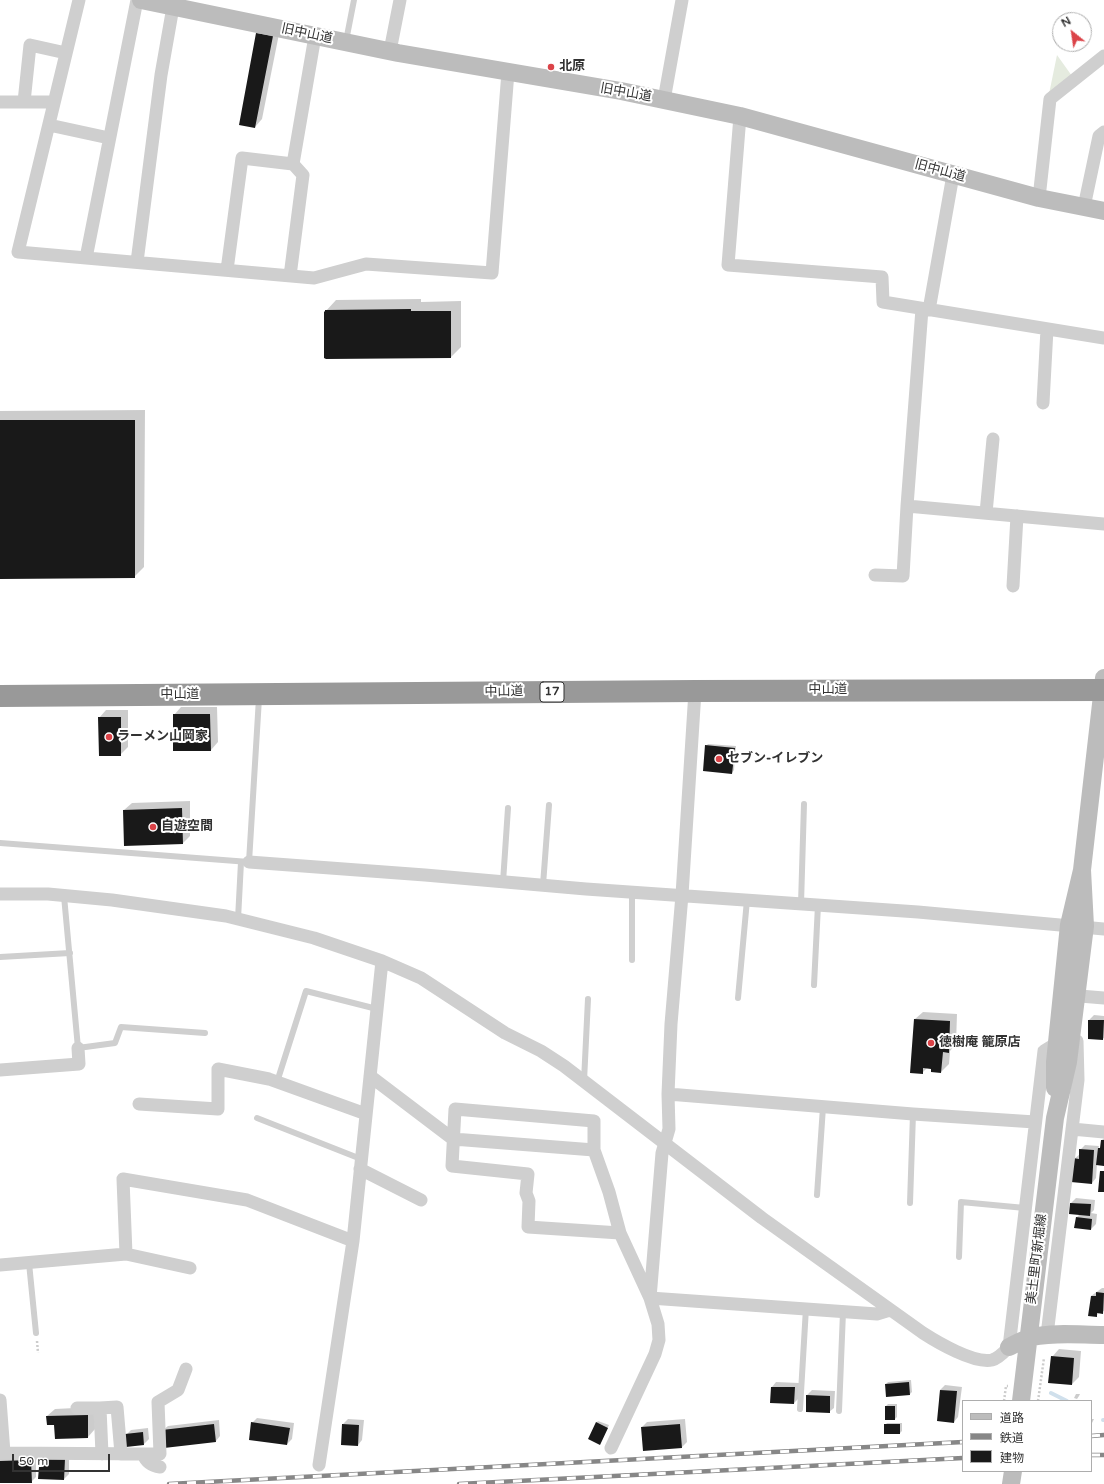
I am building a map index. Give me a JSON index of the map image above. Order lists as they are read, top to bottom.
{
  "streets": {
    "highway": ["中山道", "17"],
    "main road": ["旧中山道", "美土里町新堀線"]
  },
  "crossings": [
    ["中山道", "美土里町新堀線"]
  ],
  "places": [
    "北原",
    "ラーメン山岡家",
    "セブン-イレブン",
    "自遊空間",
    "徳樹庵 籠原店"
  ],
  "legend": ["道路", "鉄道", "建物"],
  "scale_bar": "50 m",
  "north": "top left"
}
